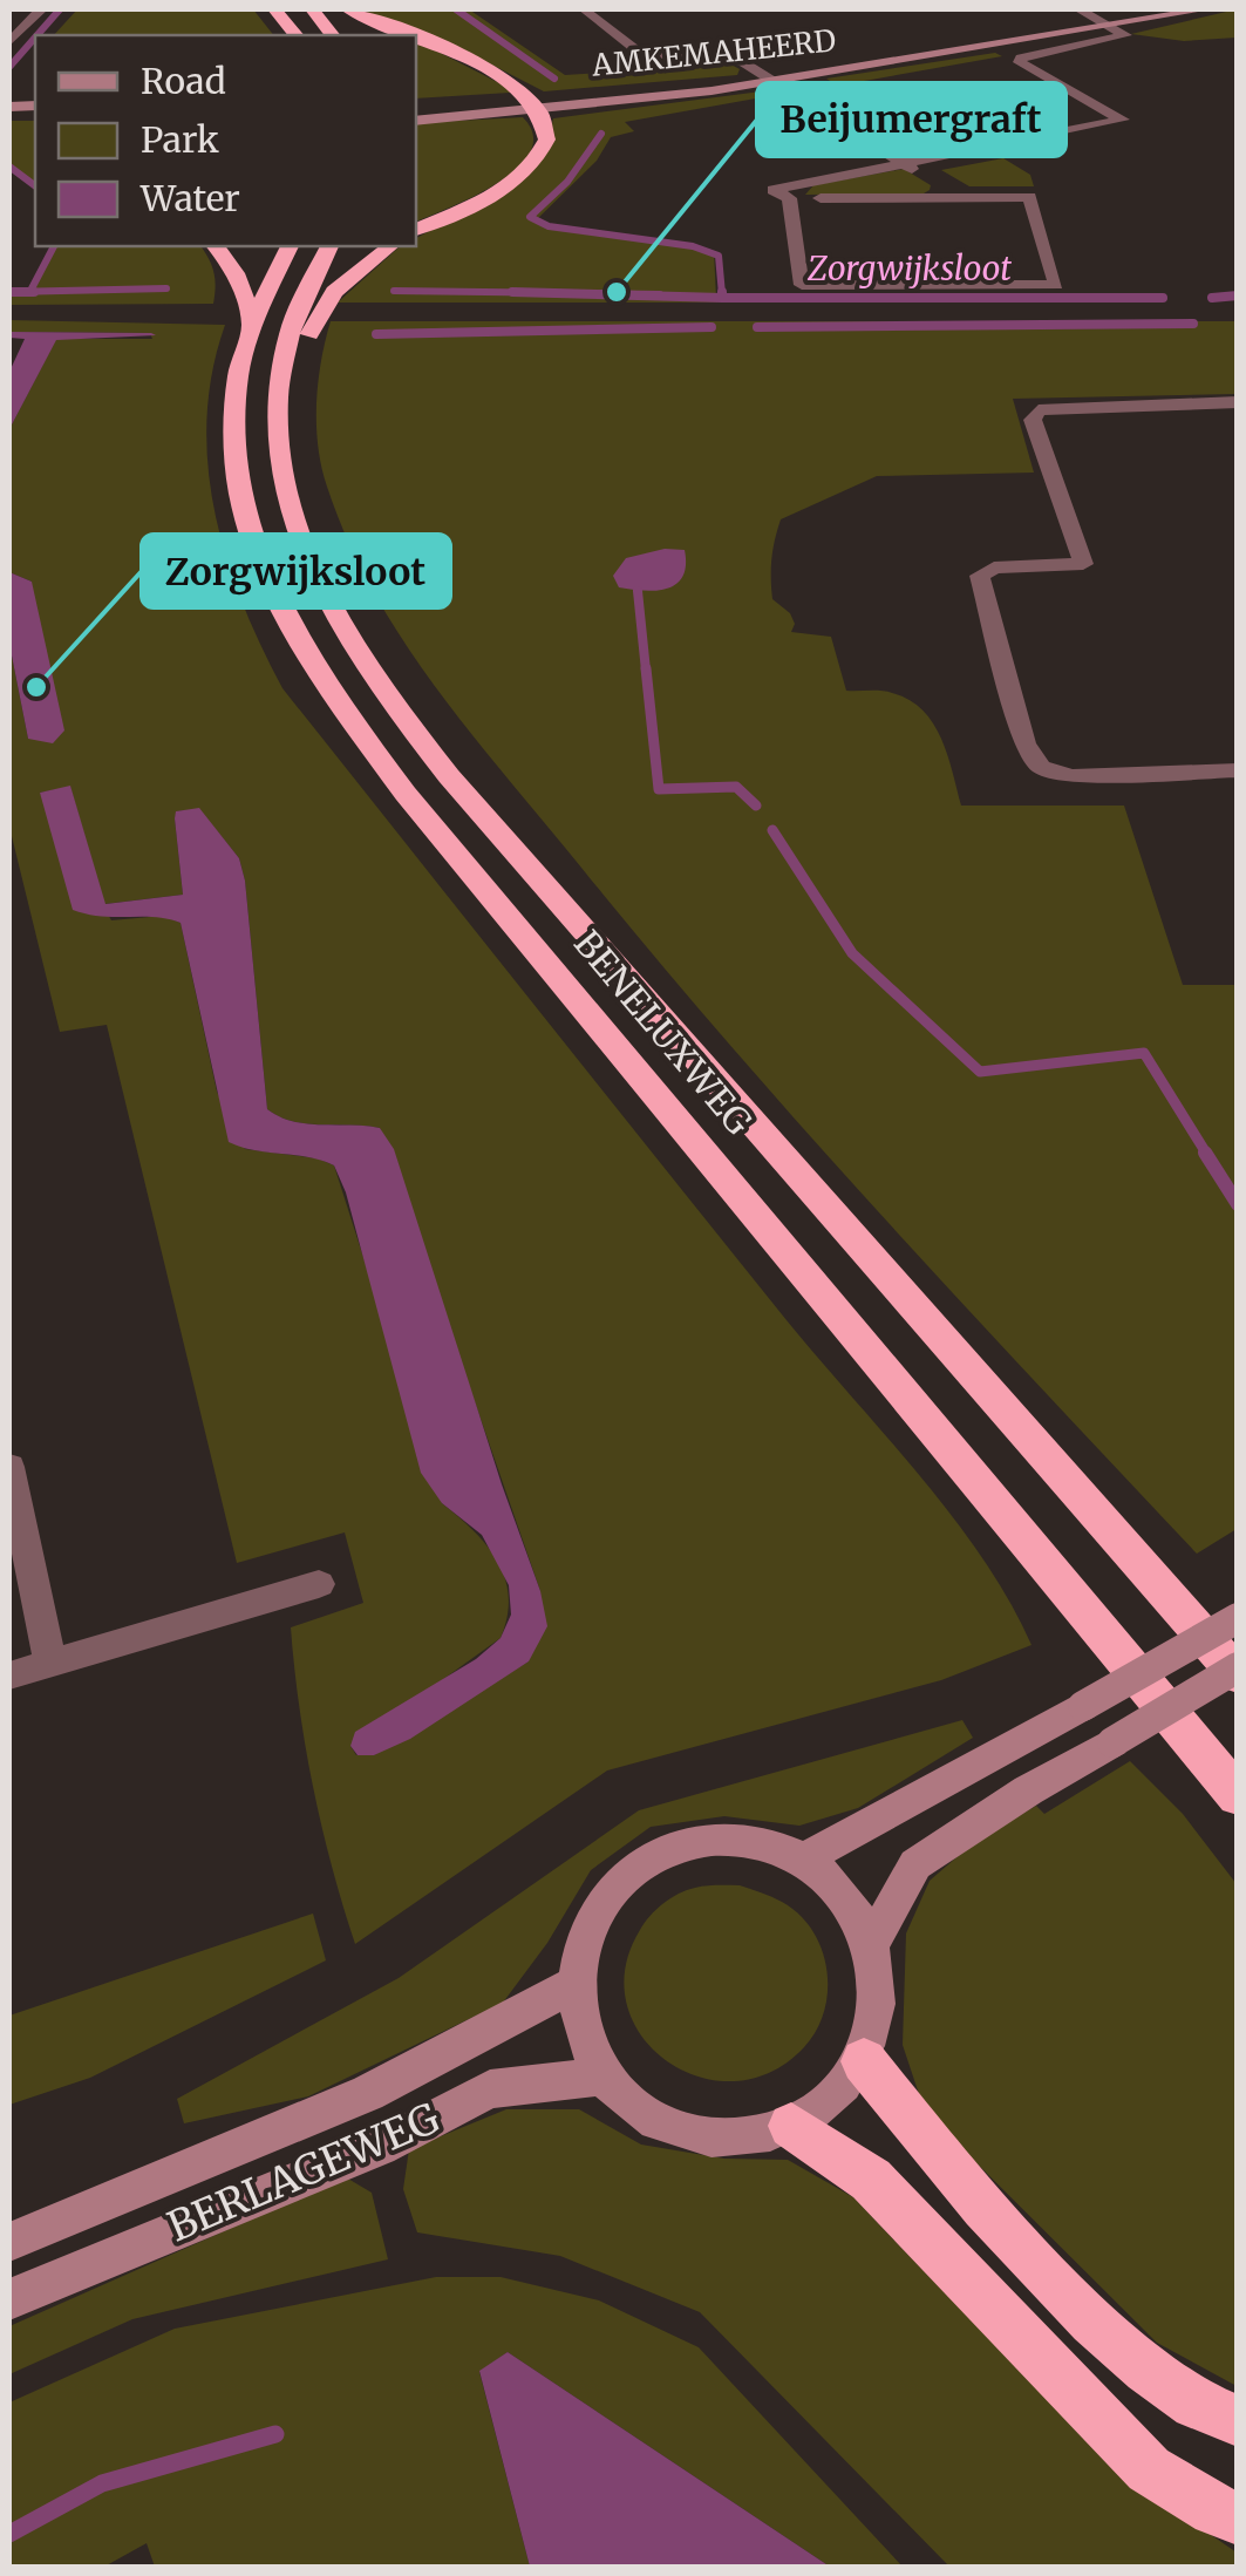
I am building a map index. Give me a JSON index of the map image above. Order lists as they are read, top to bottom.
{
  "streets": {
    "highway": ["BENELUXWEG"],
    "street": ["AMKEMAHEERD", "BERLAGEWEG"]
  },
  "water": ["Zorgwijksloot"],
  "places": ["Beijumergraft", "Zorgwijksloot"],
  "legend": ["Road", "Park", "Water"]
}
